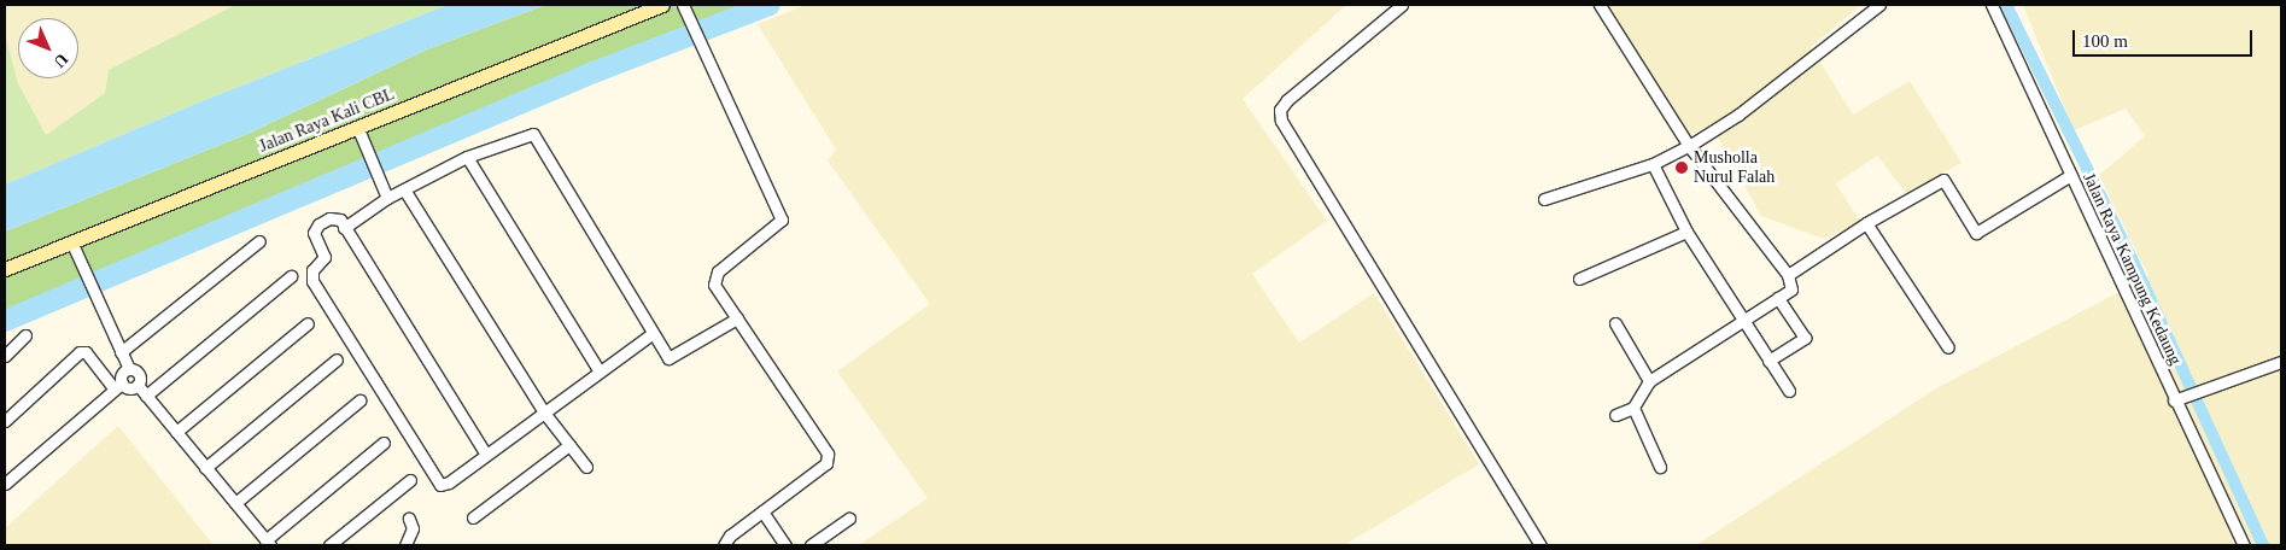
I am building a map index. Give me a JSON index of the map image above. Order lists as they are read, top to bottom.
{
  "streets": {
    "main road": ["Jalan Raya Kali CBL"],
    "street": ["Jalan Raya Kampung Kedaung"]
  },
  "places": ["Musholla Nurul Falah"],
  "scale_bar": "100 m",
  "north": "bottom right"
}
